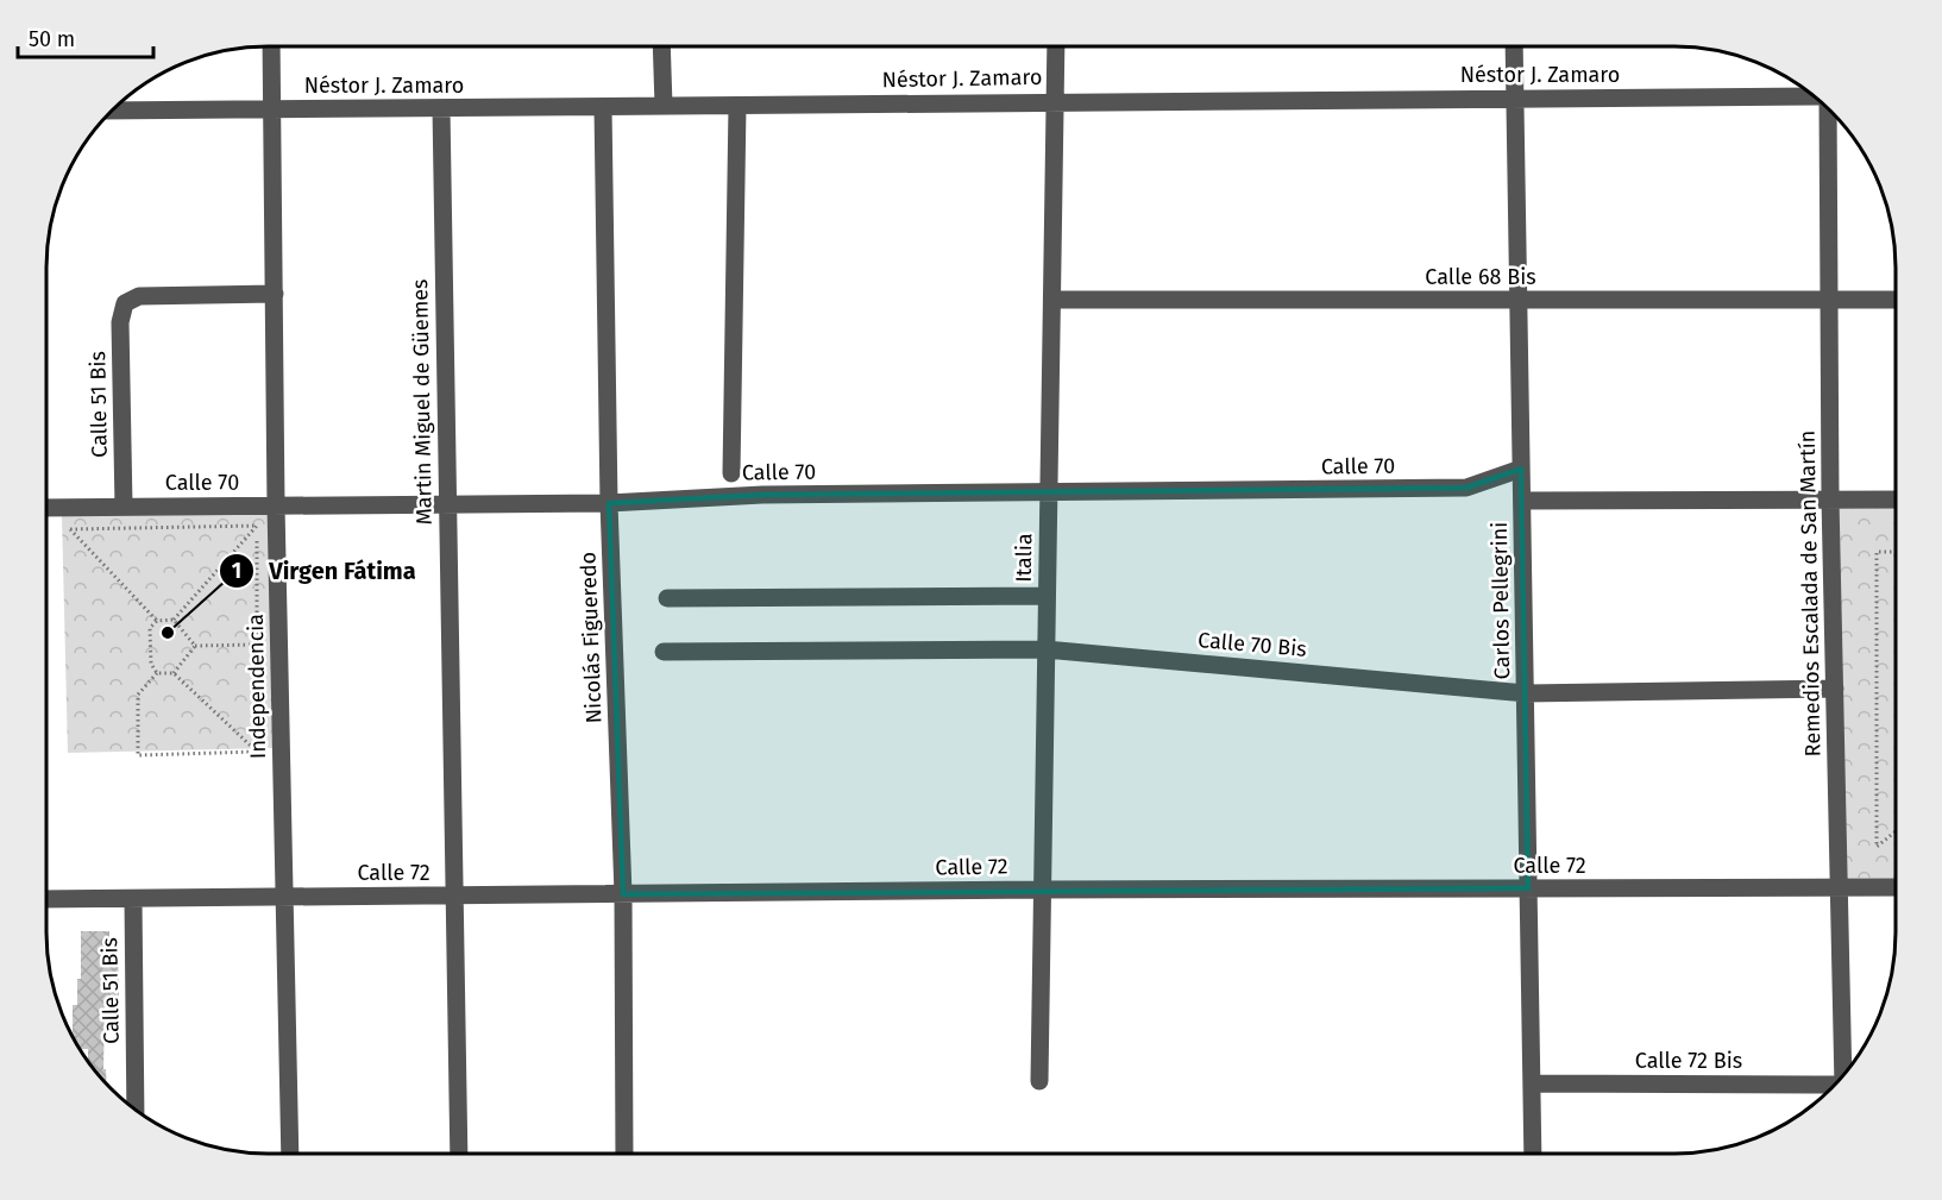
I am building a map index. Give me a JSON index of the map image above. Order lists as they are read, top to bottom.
{
  "streets": {
    "street": [
      "Néstor J. Zamaro",
      "Calle 68 Bis",
      "Martin Miguel de Güemes",
      "Calle 51 Bis",
      "Calle 70",
      "Italia",
      "Remedios Escalada de San Martín",
      "Carlos Pellegrini",
      "Nicolás Figueredo",
      "Calle 70 Bis",
      "Independencia",
      "Calle 72",
      "Calle 72 Bis"
    ]
  },
  "crossings": [
    ["Néstor J. Zamaro", "Martin Miguel de Güemes"],
    ["Néstor J. Zamaro", "Italia"],
    ["Néstor J. Zamaro", "Carlos Pellegrini"],
    ["Néstor J. Zamaro", "Nicolás Figueredo"],
    ["Néstor J. Zamaro", "Independencia"],
    ["Calle 68 Bis", "Italia"],
    ["Calle 68 Bis", "Remedios Escalada de San Martín"],
    ["Calle 68 Bis", "Carlos Pellegrini"],
    ["Martin Miguel de Güemes", "Calle 70"],
    ["Martin Miguel de Güemes", "Calle 72"],
    ["Calle 51 Bis", "Calle 70"],
    ["Calle 51 Bis", "Independencia"],
    ["Calle 51 Bis", "Calle 72"],
    ["Calle 70", "Italia"],
    ["Calle 70", "Carlos Pellegrini"],
    ["Calle 70", "Nicolás Figueredo"],
    ["Calle 70", "Independencia"],
    ["Italia", "Calle 70 Bis"],
    ["Italia", "Calle 72"],
    ["Remedios Escalada de San Martín", "Calle 70 Bis"],
    ["Remedios Escalada de San Martín", "Calle 72"],
    ["Carlos Pellegrini", "Calle 70 Bis"],
    ["Carlos Pellegrini", "Calle 72"],
    ["Carlos Pellegrini", "Calle 72 Bis"],
    ["Nicolás Figueredo", "Calle 72"],
    ["Independencia", "Calle 72"]
  ],
  "places": ["Virgen Fátima"],
  "scale_bar": "50 m"
}
